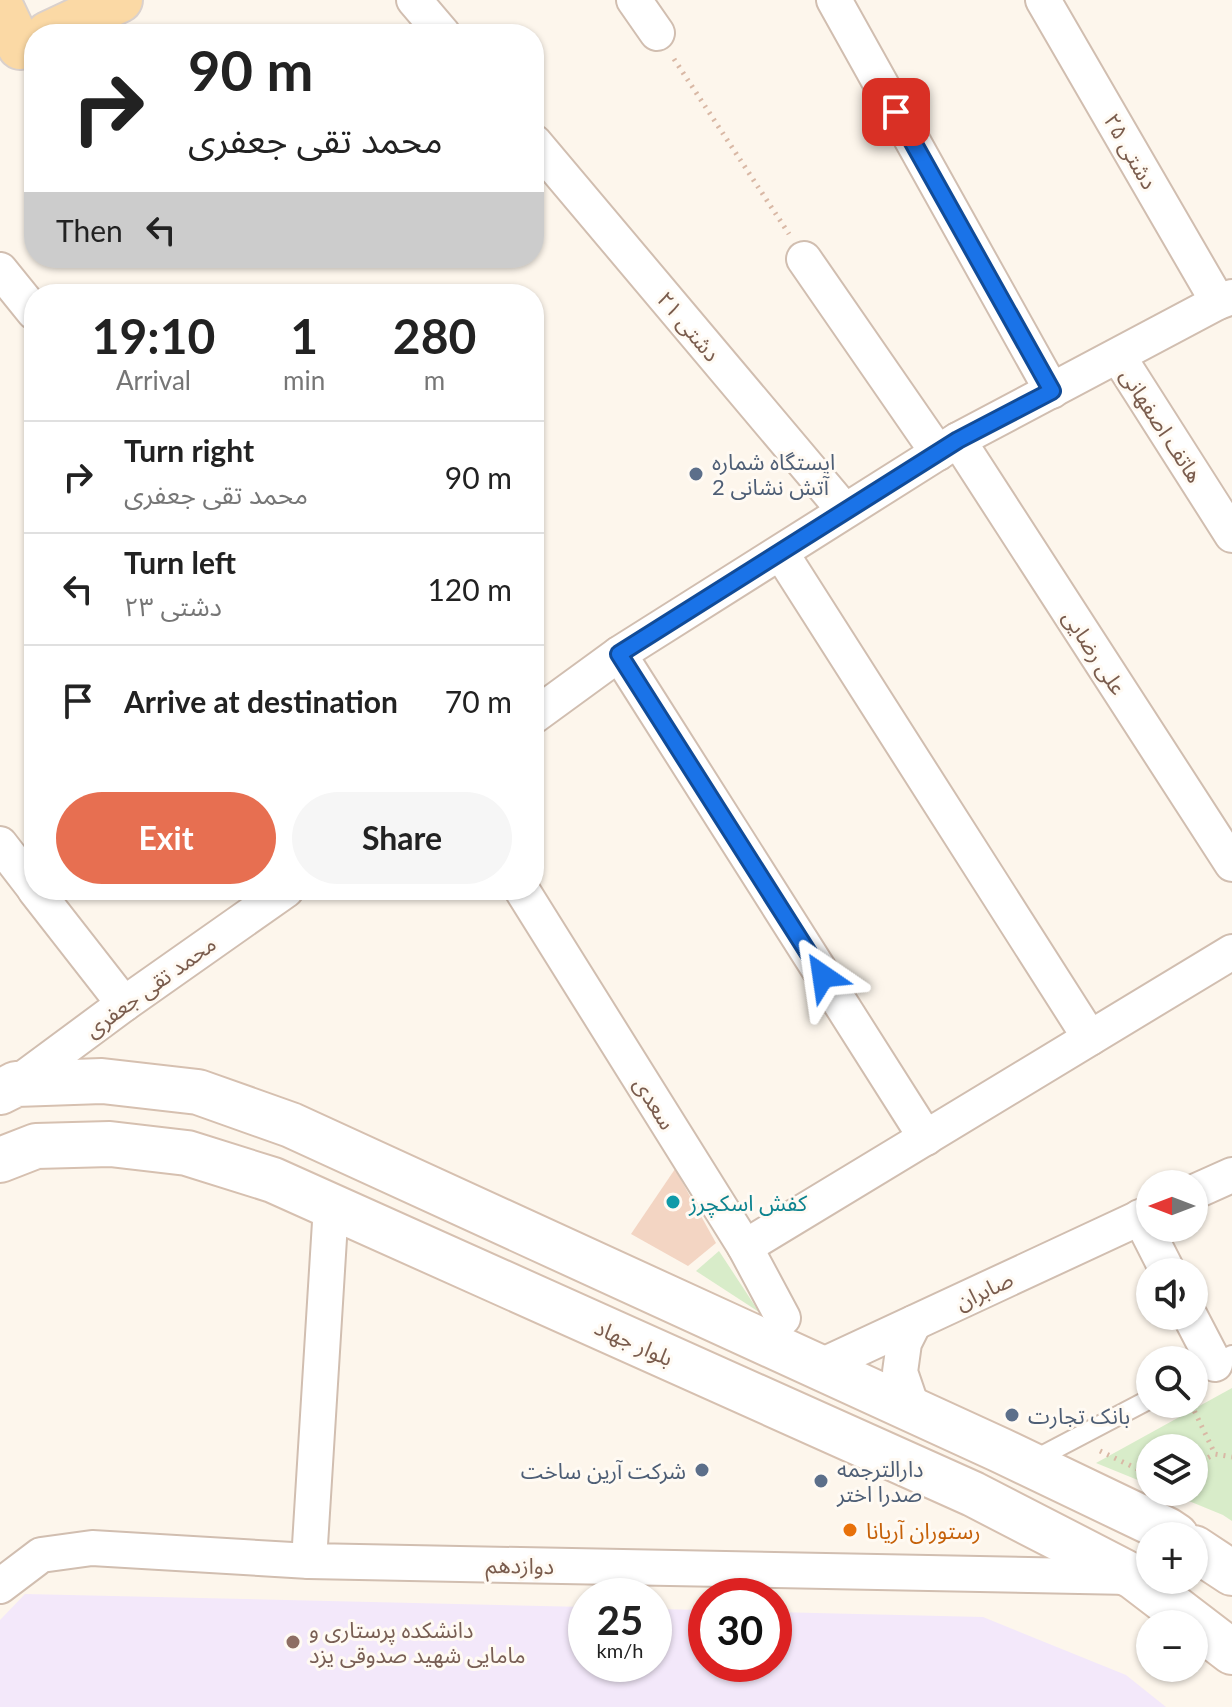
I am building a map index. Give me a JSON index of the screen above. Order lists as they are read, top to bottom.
{
  "streets": {
    "main road": ["بلوار جهاد"],
    "street": [
      "دشتی ۲۵",
      "دشتی ۲۱",
      "هاتف اصفهانی",
      "علی رضایی",
      "محمد تقی جعفری",
      "سعدی",
      "صابران",
      "دوازدهم"
    ]
  },
  "crossings": [
    ["بلوار جهاد", "دوازدهم"]
  ],
  "places": [
    "ایستگاه شماره 2 آتش نشانی",
    "کفش اسکچرز",
    "بانک تجارت",
    "شرکت آرین ساخت",
    "دارالترجمه صدرا اختر",
    "رستوران آریانا",
    "دانشکده پرستاری و مامایی شهید صدوقی یزد"
  ],
  "north": "left",
  "page": {
    "turn": ["90 m", "محمد تقی جعفری"],
    "then": "Then",
    "eta": [
      "19:10",
      "Arrival",
      "1",
      "min",
      "280",
      "m"
    ],
    "list": [
      {
        "name": "Turn right",
        "note": "محمد تقی جعفری",
        "value": "90 m"
      },
      {
        "name": "Turn left",
        "note": "دشتی ۲۳",
        "value": "120 m"
      },
      {
        "name": "Arrive at destination",
        "value": "70 m"
      }
    ],
    "buttons": ["Exit", "Share"],
    "map_buttons": ["+", "−"],
    "speed": "25 km/h",
    "limit": "30"
  }
}
